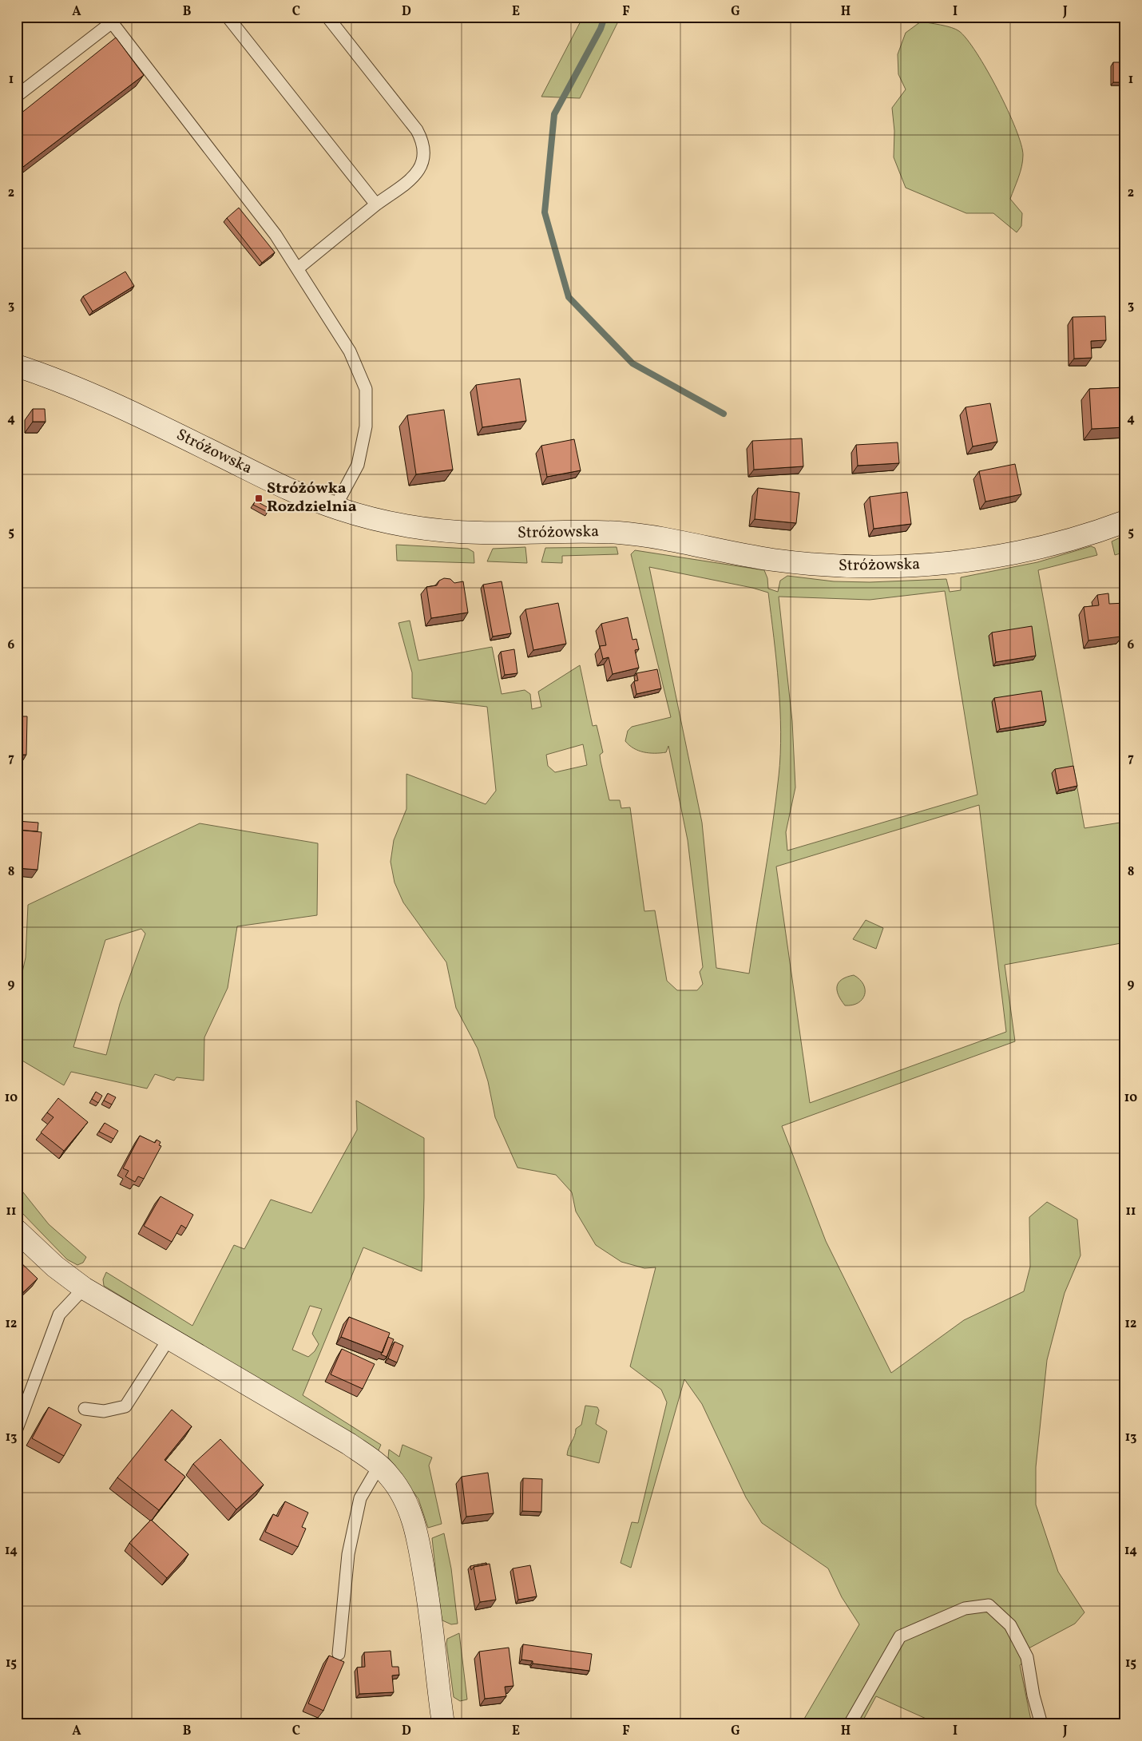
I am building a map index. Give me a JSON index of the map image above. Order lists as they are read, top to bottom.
{
  "streets": {
    "street": ["Stróżowska"]
  },
  "places": {
    "transit": ["Stróżówka Rozdzielnia"]
  },
  "grid": {
    "columns": [
      "A",
      "B",
      "C",
      "D",
      "E",
      "F",
      "G",
      "H",
      "I",
      "J"
    ],
    "rows": [
      "1",
      "2",
      "3",
      "4",
      "5",
      "6",
      "7",
      "8",
      "9",
      "10",
      "11",
      "12",
      "13",
      "14",
      "15"
    ]
  }
}
